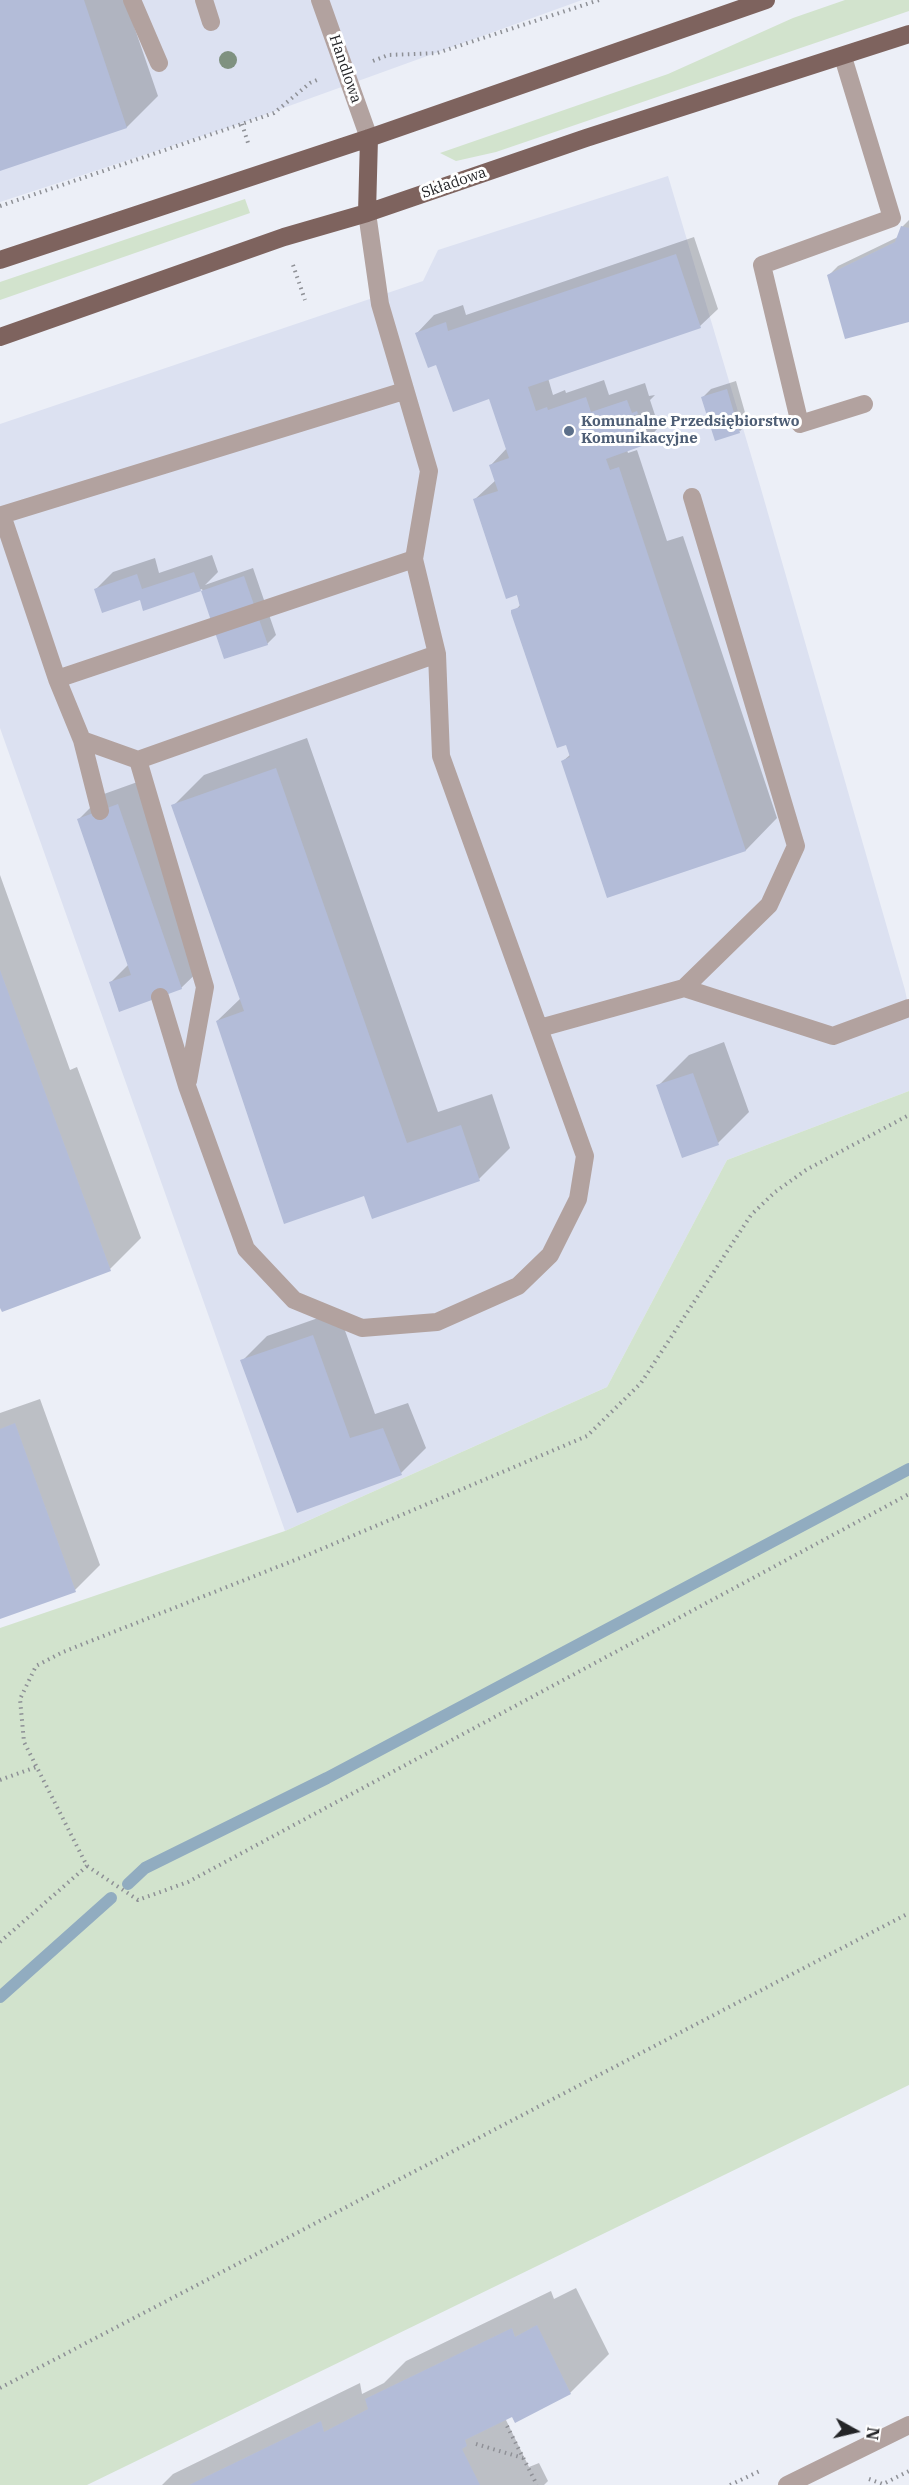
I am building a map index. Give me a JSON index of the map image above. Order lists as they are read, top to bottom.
{
  "streets": {
    "main road": ["Składowa"],
    "street": ["Handlowa"]
  },
  "places": ["Komunalne Przedsiębiorstwo Komunikacyjne"],
  "north": "right"
}
